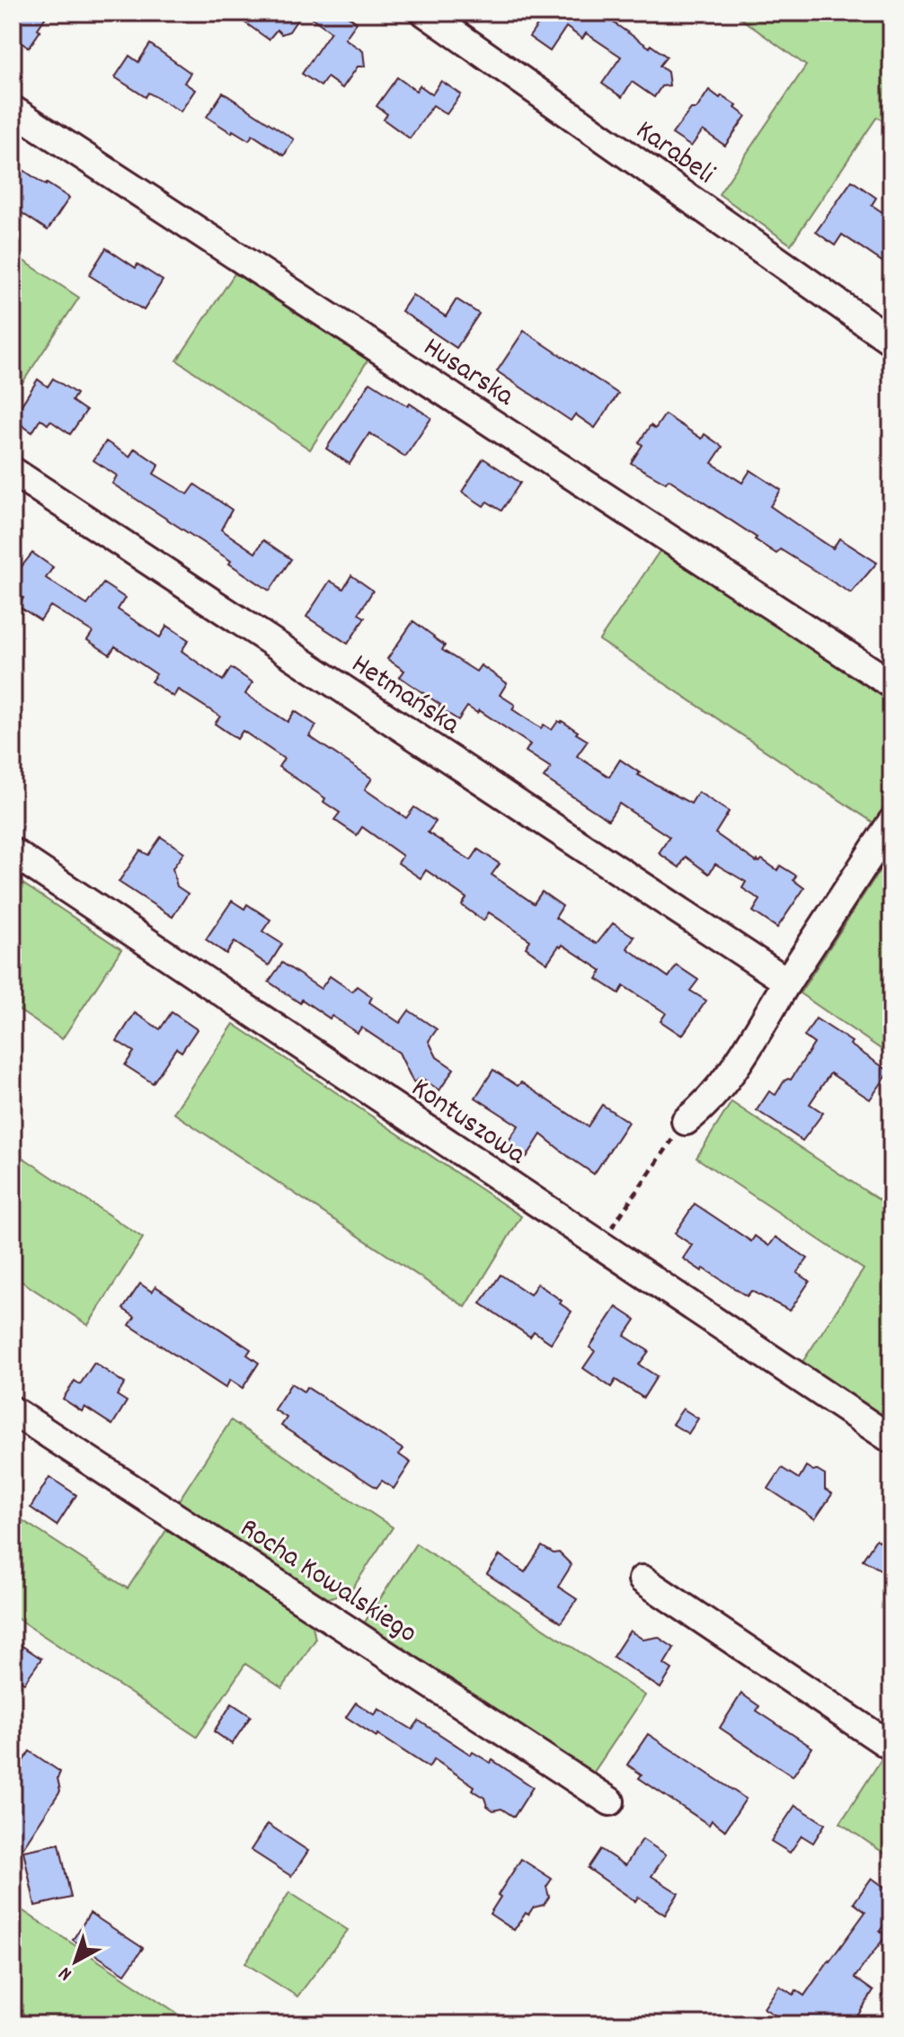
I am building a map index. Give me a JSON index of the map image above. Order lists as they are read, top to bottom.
{
  "streets": {
    "street": [
      "Karabeli",
      "Husarska",
      "Hetmańska",
      "Kontuszowa",
      "Rocha Kowalskiego"
    ]
  },
  "north": "bottom left"
}
